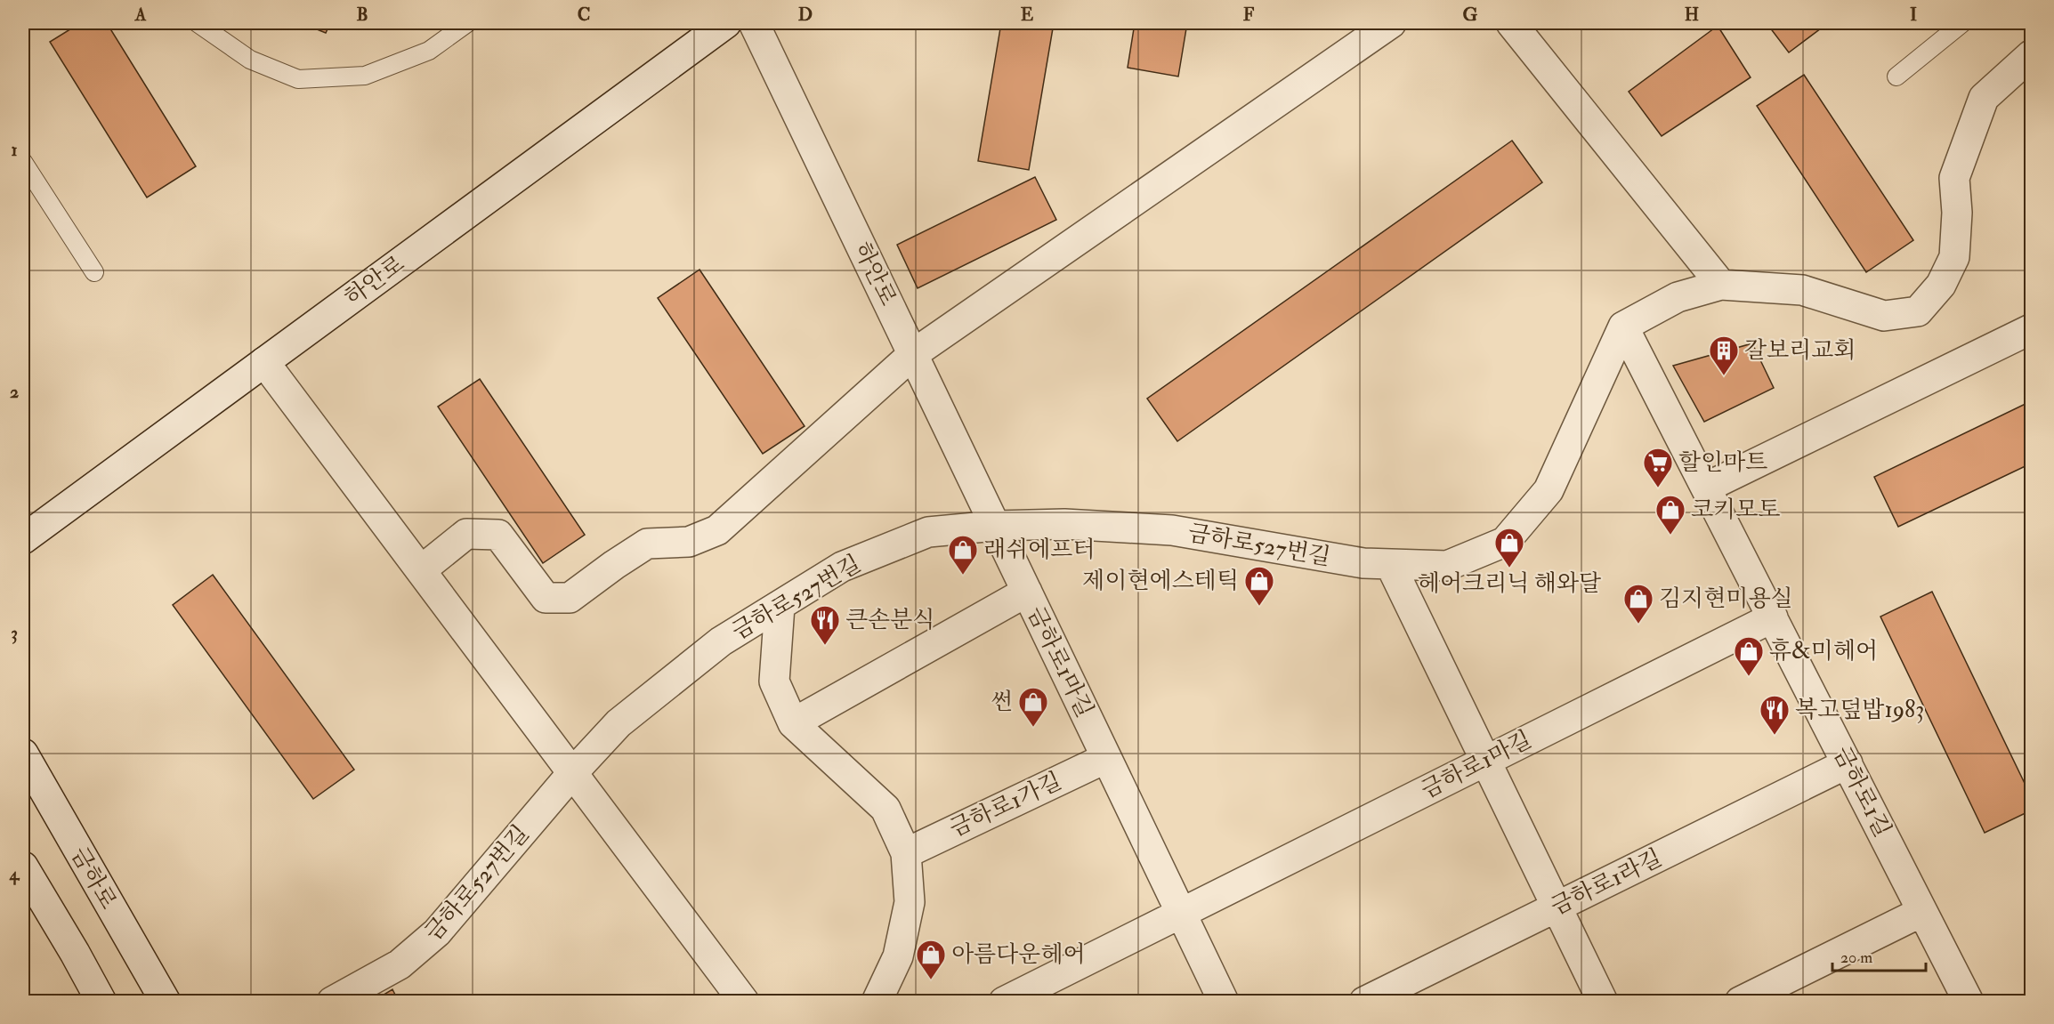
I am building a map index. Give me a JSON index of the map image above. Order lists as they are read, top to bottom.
{
  "streets": {
    "street": [
      "하안로",
      "금하로527번길",
      "금하로1마길",
      "금하로1길",
      "금하로1가길",
      "금하로",
      "금하로1라길"
    ]
  },
  "crossings": [
    ["하안로", "금하로527번길"],
    ["하안로", "금하로1마길"],
    ["금하로527번길", "금하로1마길"],
    ["금하로527번길", "금하로1길"],
    ["금하로1마길", "금하로1길"],
    ["금하로1마길", "금하로1가길"],
    ["금하로1길", "금하로1라길"]
  ],
  "places": {
    "building": ["갈보리교회"],
    "supermarket": ["할인마트"],
    "shop": [
      "코키모토",
      "헤어크리닉 해와달",
      "래쉬에프터",
      "제이현에스테틱",
      "김지현미용실",
      "휴&미헤어",
      "썬",
      "아름다운헤어"
    ],
    "restaurant": ["큰손분식", "복고덮밥1983"]
  },
  "scale_bar": "20 m",
  "grid": {
    "columns": [
      "A",
      "B",
      "C",
      "D",
      "E",
      "F",
      "G",
      "H",
      "I"
    ],
    "rows": [
      "1",
      "2",
      "3",
      "4"
    ]
  }
}
